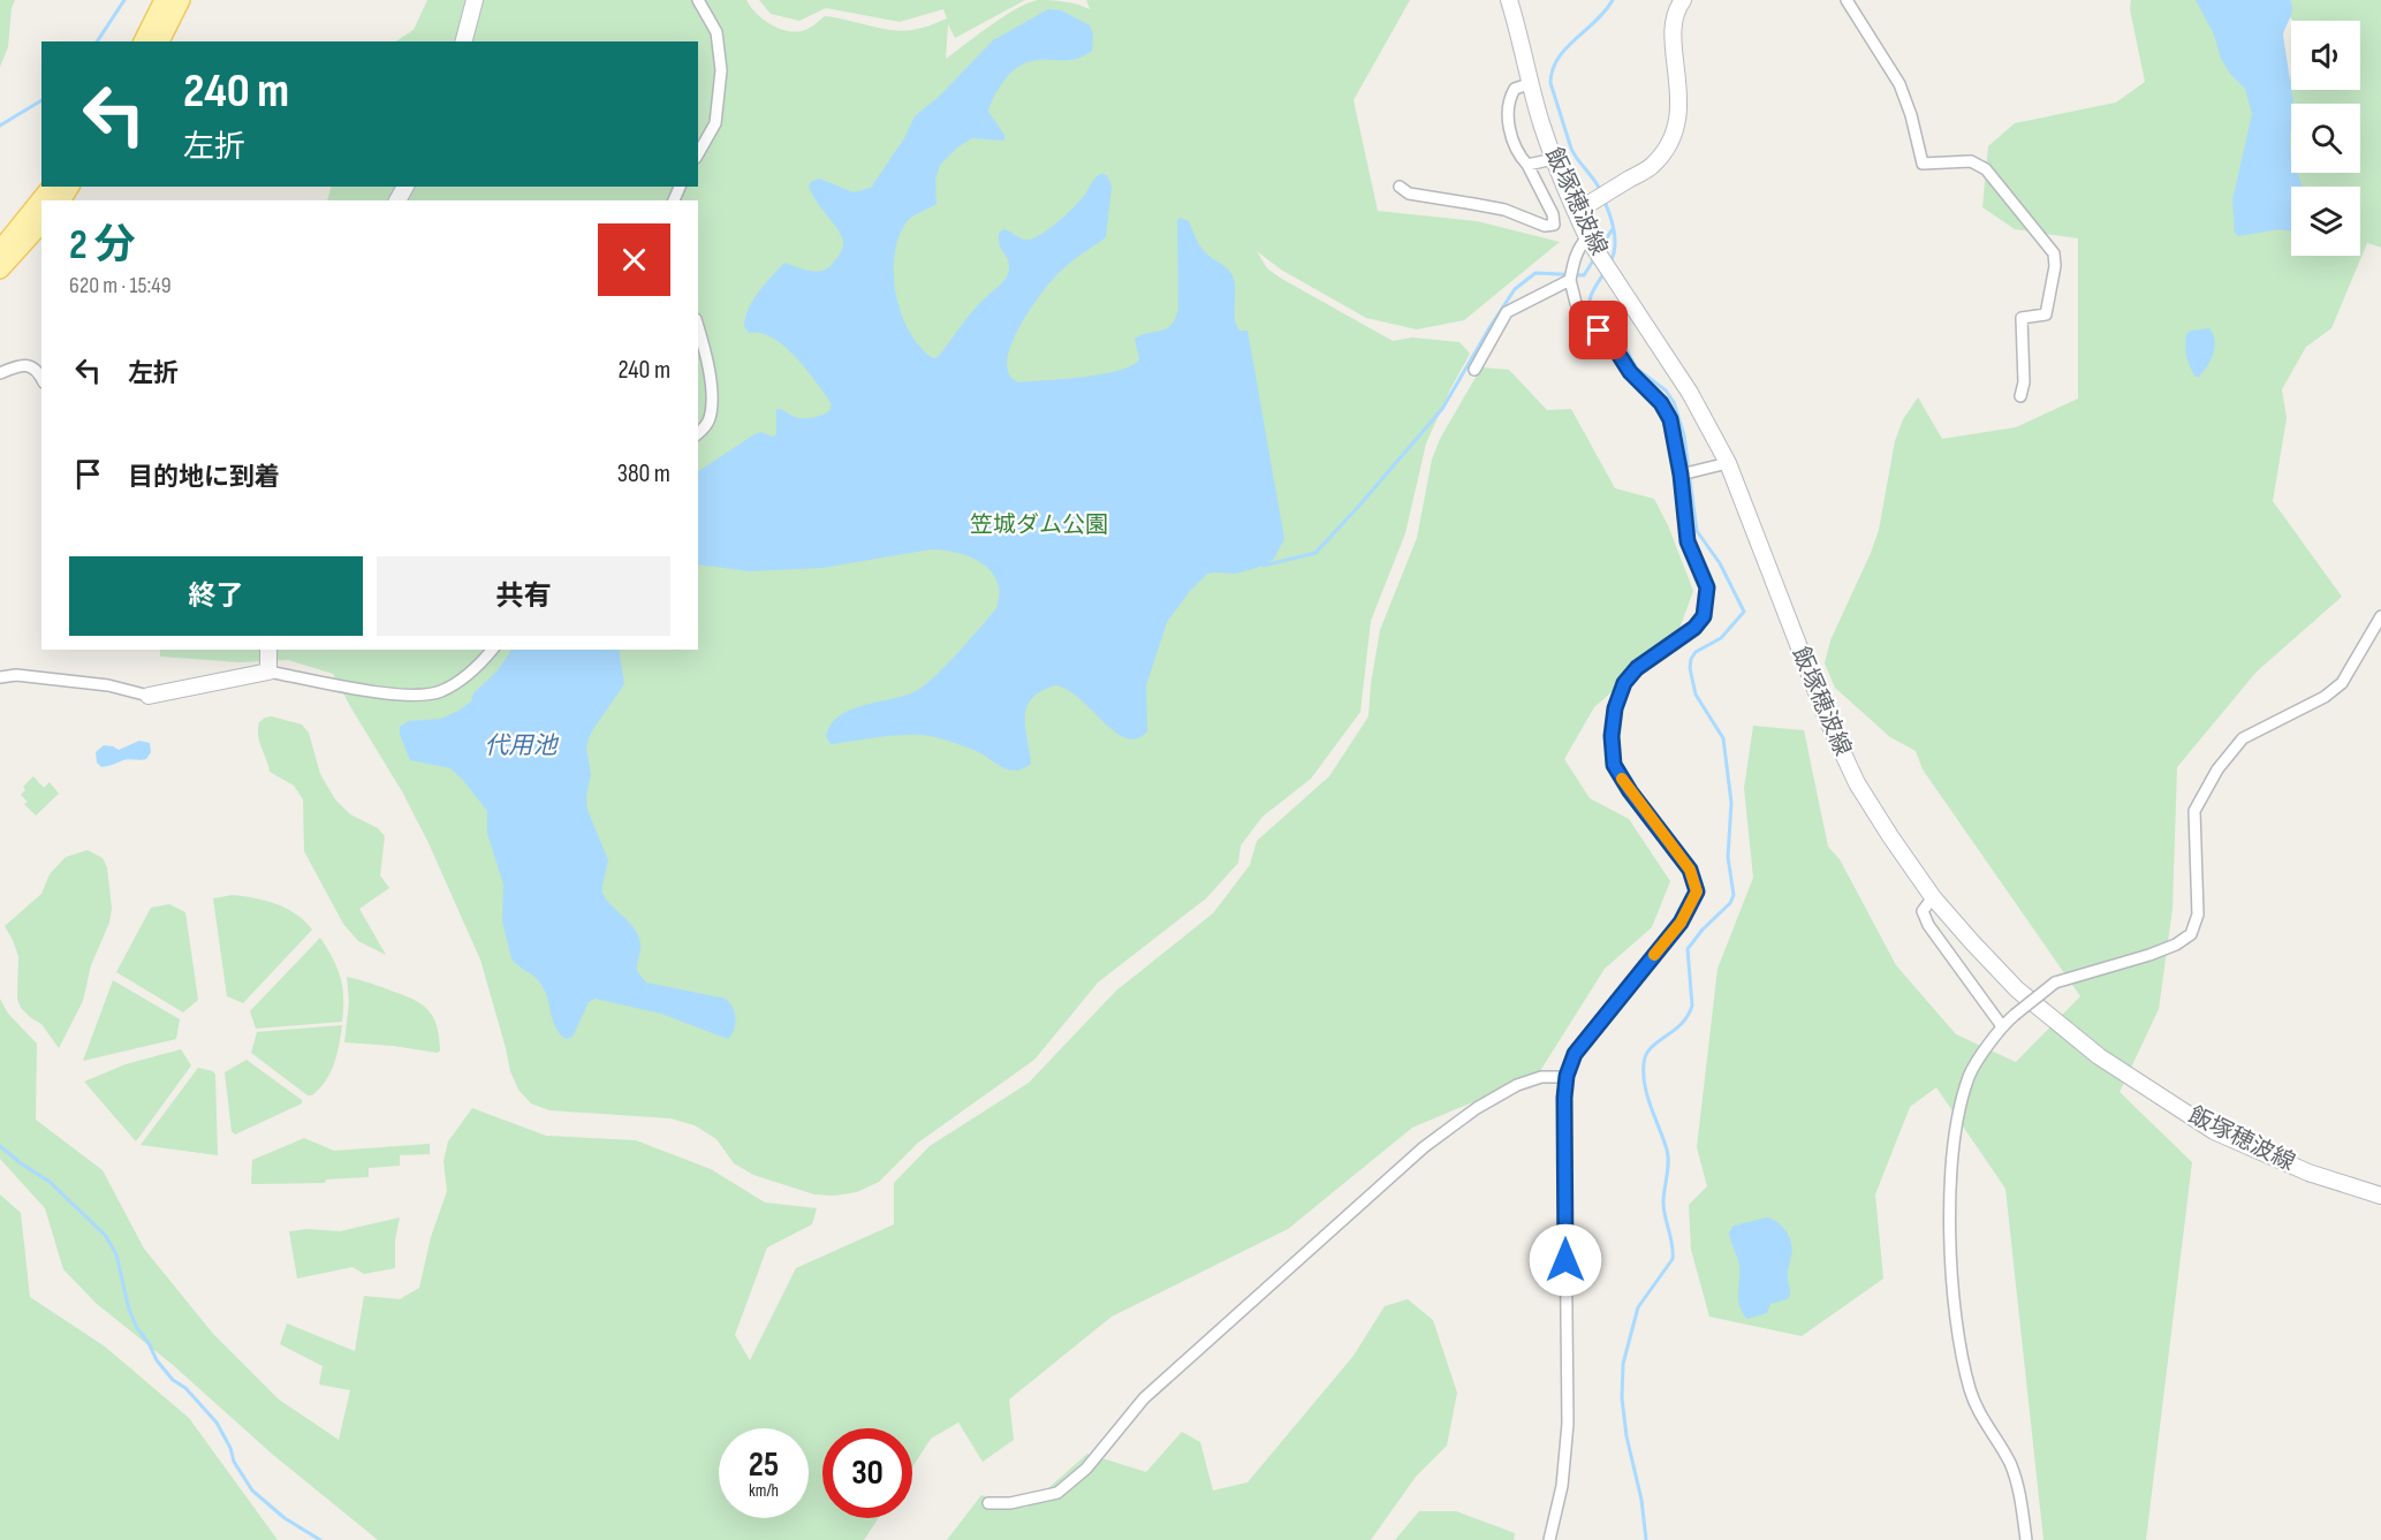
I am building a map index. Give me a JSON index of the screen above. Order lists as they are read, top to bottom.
{
  "streets": {
    "main road": ["飯塚穂波線"]
  },
  "water": ["代用池"],
  "parks": ["笠城ダム公園"],
  "page": {
    "turn": ["240 m", "左折"],
    "heading": ["2 分", "620 m · 15:49"],
    "list": [
      {
        "name": "左折",
        "value": "240 m"
      },
      {
        "name": "目的地に到着",
        "value": "380 m"
      }
    ],
    "buttons": ["終了", "共有"],
    "speed": "25 km/h",
    "limit": "30"
  }
}
